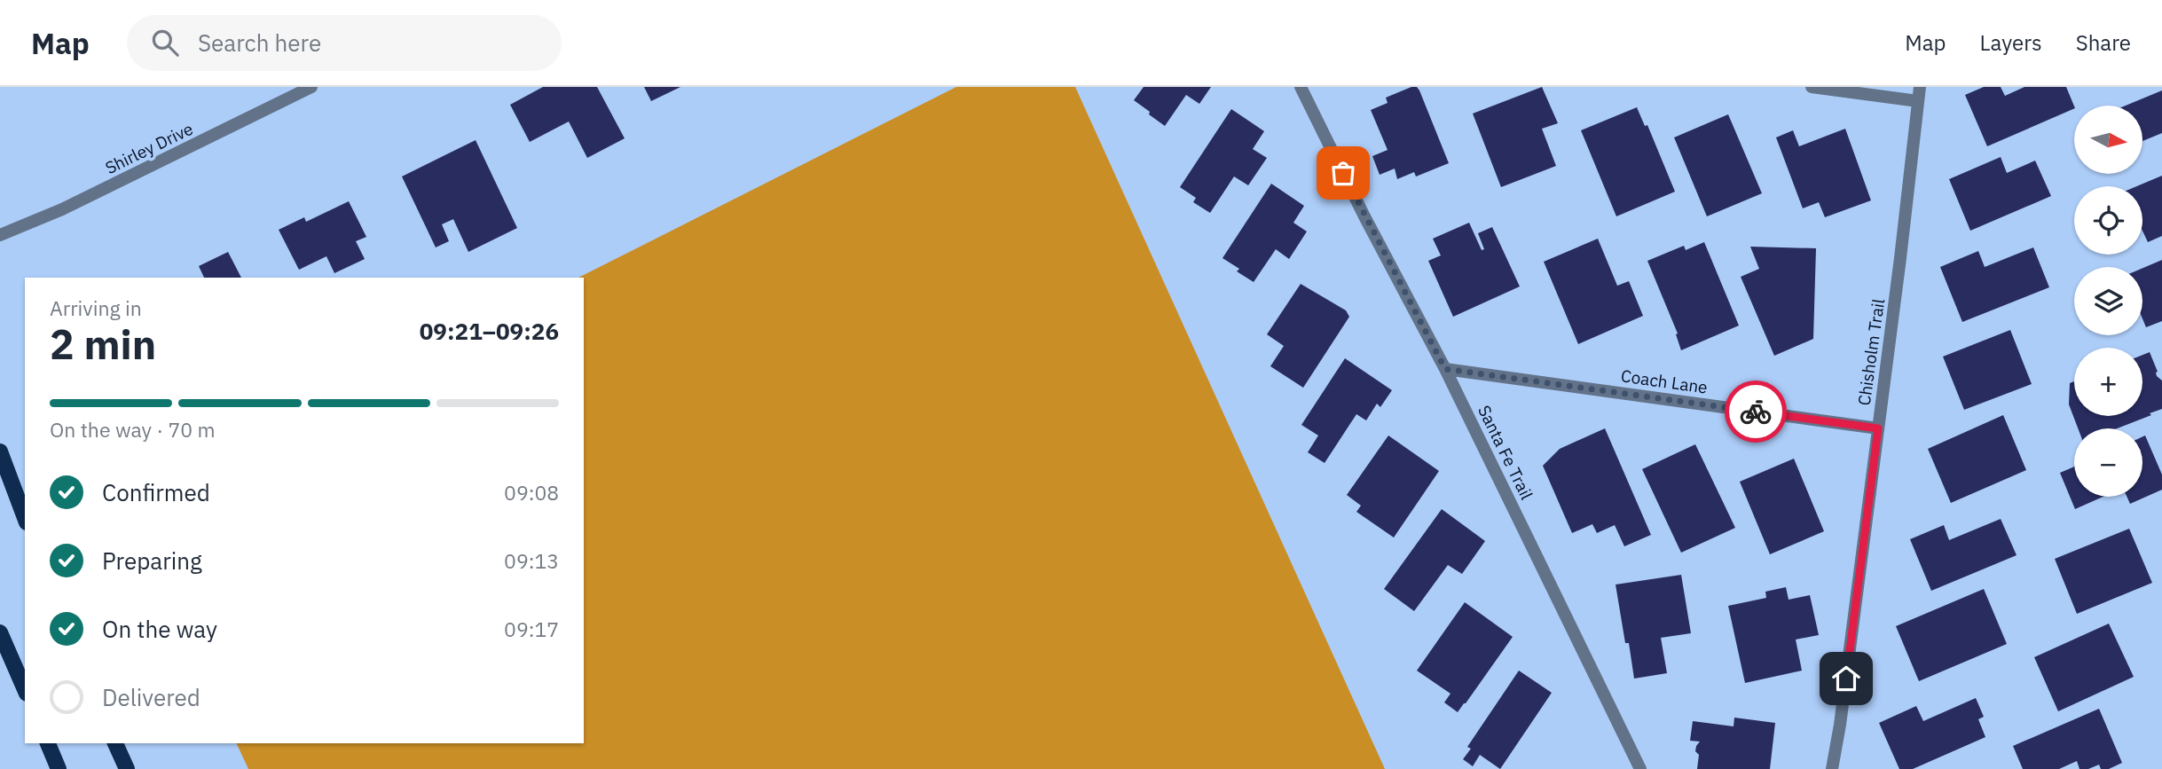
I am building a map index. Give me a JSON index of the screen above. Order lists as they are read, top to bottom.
{
  "streets": {
    "street": [
      "Shirley Drive",
      "Chisholm Trail",
      "Coach Lane",
      "Santa Fe Trail"
    ]
  },
  "crossings": [
    ["Chisholm Trail", "Coach Lane"],
    ["Coach Lane", "Santa Fe Trail"]
  ],
  "north": "right",
  "page": {
    "header": "Map",
    "search": "Search here",
    "nav": ["Map", "Layers", "Share"],
    "map_buttons": ["+", "−"],
    "heading": ["2 min", "Arriving in", "09:21–09:26"],
    "bar": "On the way · 70 m",
    "list": [
      ["Confirmed", "09:08"],
      ["Preparing", "09:13"],
      ["On the way", "09:17"],
      "Delivered"
    ]
  }
}
